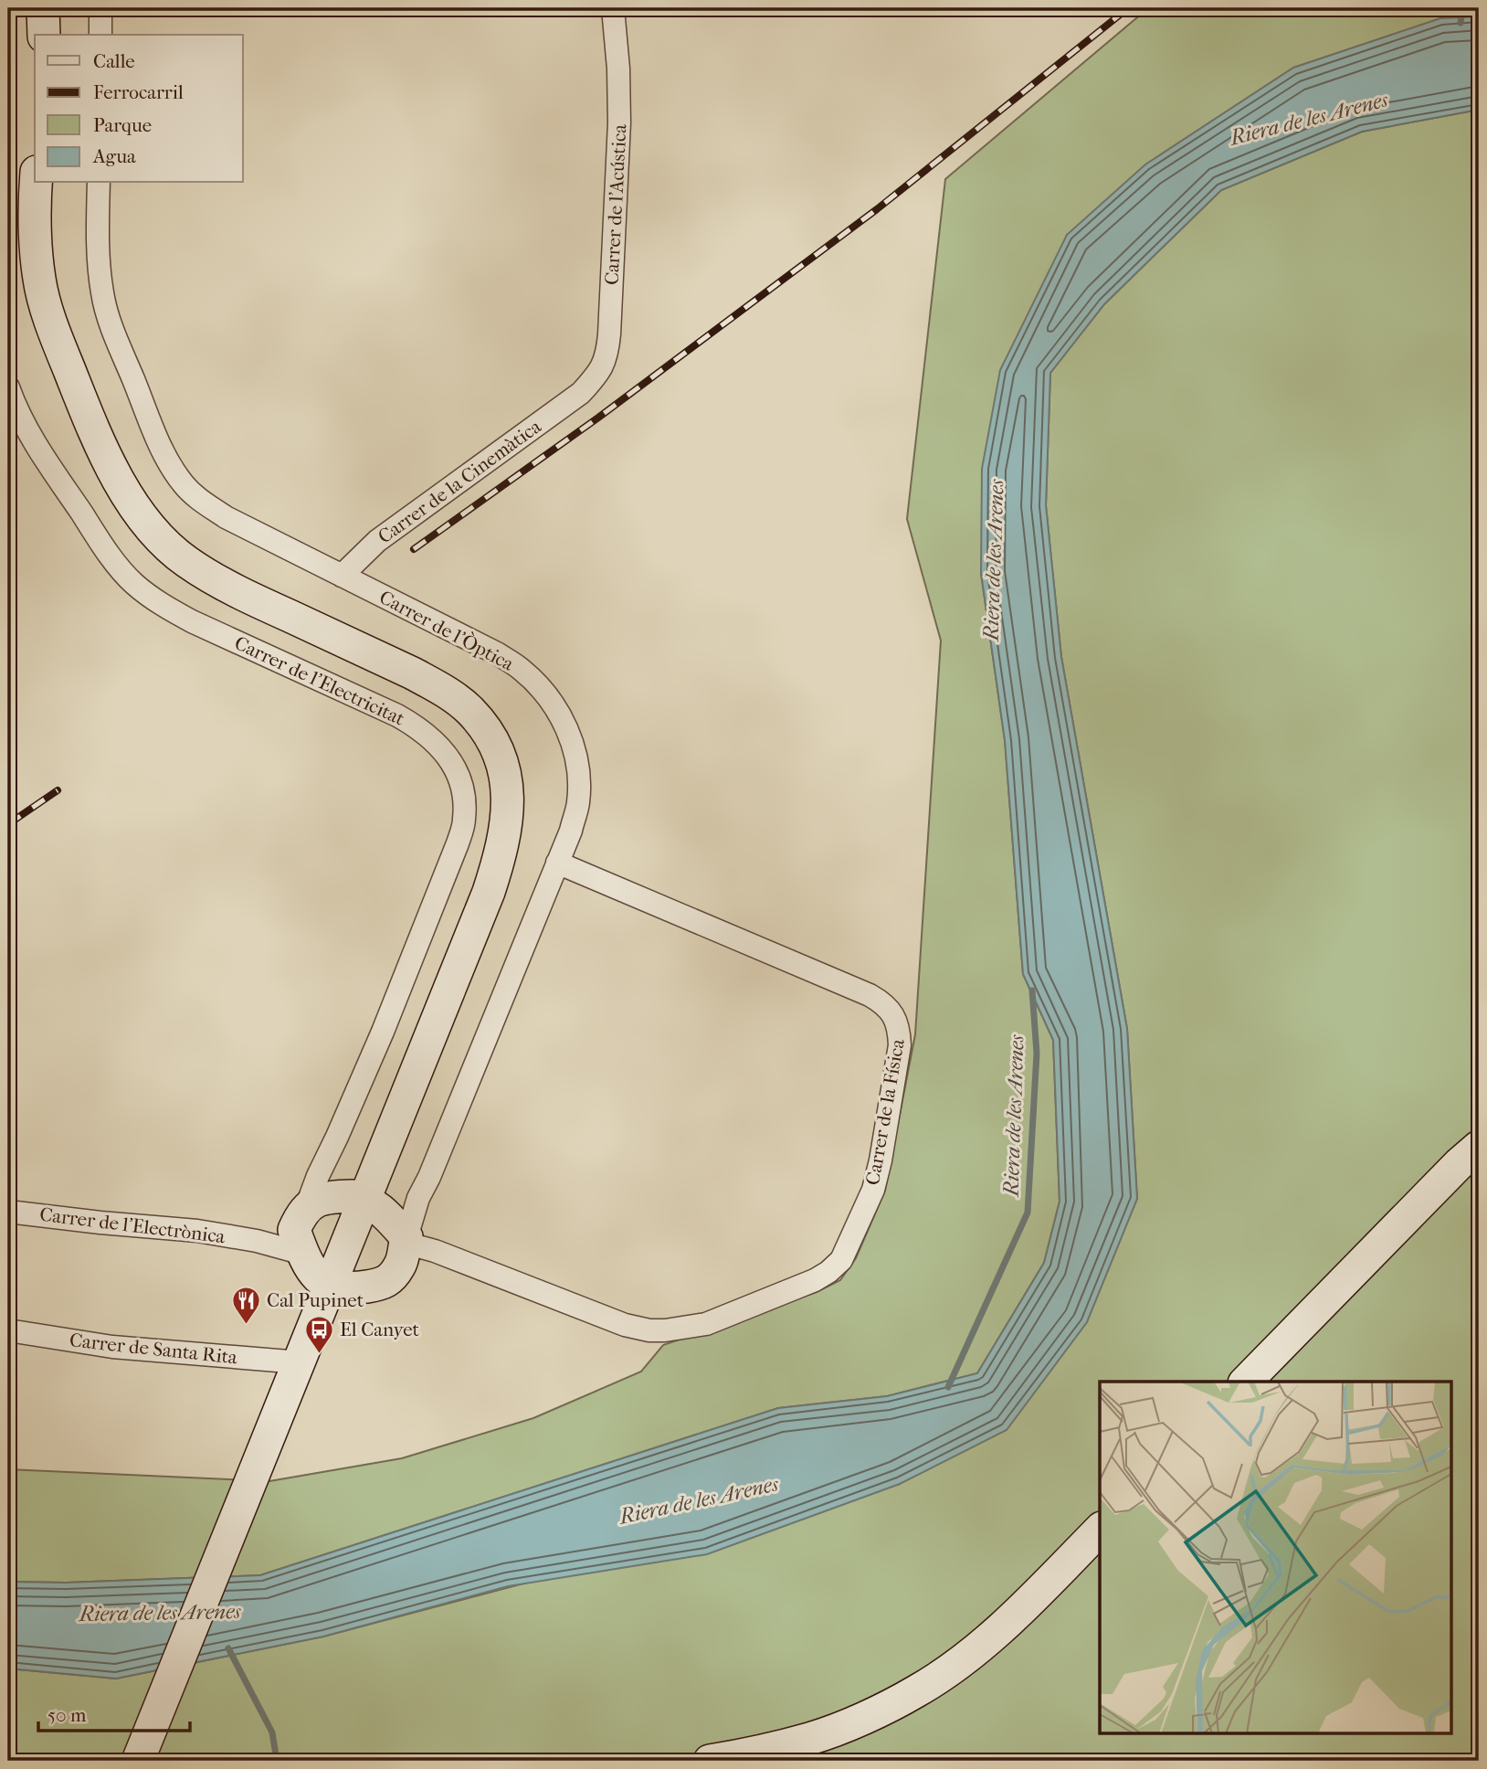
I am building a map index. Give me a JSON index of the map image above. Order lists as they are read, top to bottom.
{
  "streets": {
    "street": [
      "Carrer de l'Acústica",
      "Carrer de la Cinemàtica",
      "Carrer de l'Òptica",
      "Carrer de l'Electricitat",
      "Carrer de la Física",
      "Carrer de l'Electrònica",
      "Carrer de Santa Rita"
    ]
  },
  "crossings": [
    ["Carrer de l'Acústica", "Carrer de la Cinemàtica"],
    ["Carrer de la Cinemàtica", "Carrer de l'Òptica"],
    ["Carrer de l'Òptica", "Carrer de l'Electricitat"],
    ["Carrer de l'Òptica", "Carrer de la Física"],
    ["Carrer de l'Electricitat", "Carrer de la Física"],
    ["Carrer de l'Electricitat", "Carrer de l'Electrònica"]
  ],
  "water": ["Riera de les Arenes"],
  "places": {
    "restaurant": ["Cal Pupinet"],
    "bus stop": ["El Canyet"]
  },
  "legend": [
    "Calle",
    "Ferrocarril",
    "Parque",
    "Agua"
  ],
  "scale_bar": "50 m"
}
